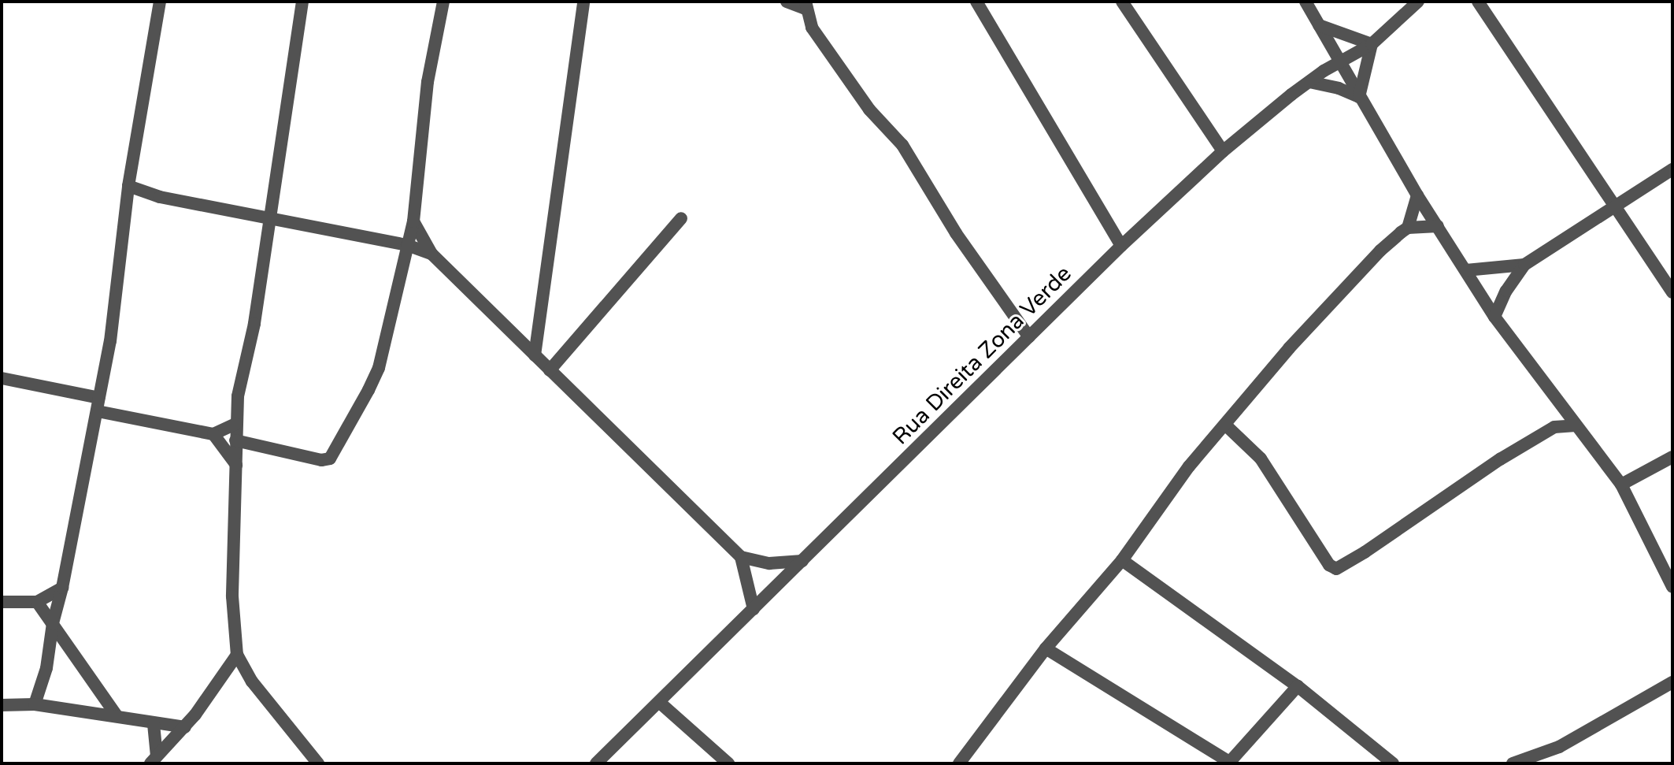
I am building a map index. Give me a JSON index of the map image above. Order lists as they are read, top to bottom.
{
  "streets": {
    "street": ["Rua Direita Zona Verde"]
  }
}
